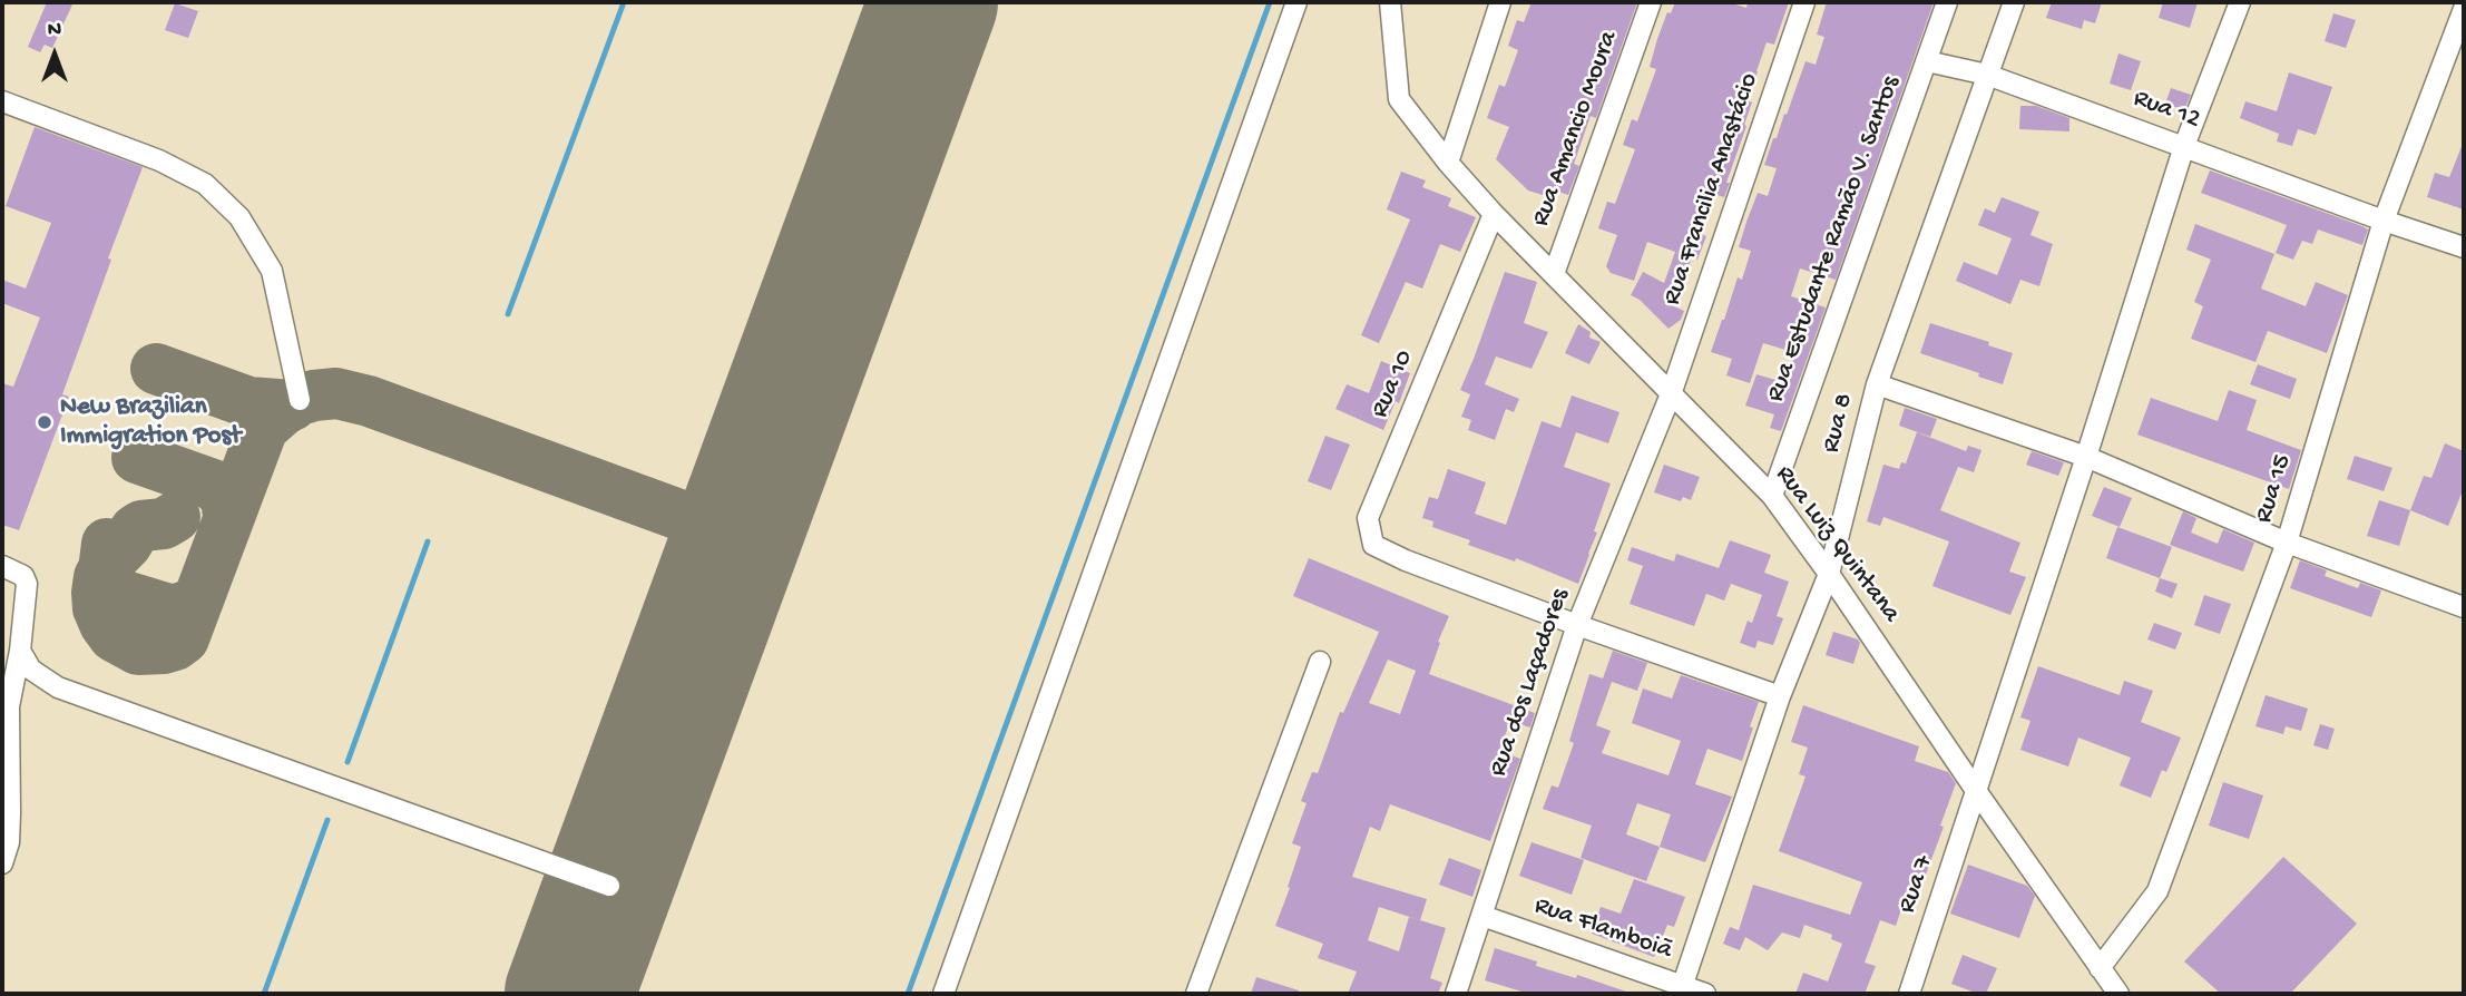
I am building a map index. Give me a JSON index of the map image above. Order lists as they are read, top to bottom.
{
  "streets": {
    "street": [
      "Rua 12",
      "Rua Amancio Moura",
      "Rua Francilia Anastácio",
      "Rua Estudante Ramão V. Santos",
      "Rua 10",
      "Rua 8",
      "Rua 15",
      "Rua Luiz Quintana",
      "Rua dos Laçadores",
      "Rua 7",
      "Rua Flamboiã"
    ]
  },
  "crossings": [
    ["Rua 12", "Rua Estudante Ramão V. Santos"],
    ["Rua 12", "Rua 8"],
    ["Rua 12", "Rua 15"],
    ["Rua Amancio Moura", "Rua Luiz Quintana"],
    ["Rua Francilia Anastácio", "Rua Luiz Quintana"],
    ["Rua Francilia Anastácio", "Rua dos Laçadores"],
    ["Rua Estudante Ramão V. Santos", "Rua Luiz Quintana"],
    ["Rua 10", "Rua Luiz Quintana"],
    ["Rua 10", "Rua dos Laçadores"],
    ["Rua 8", "Rua Luiz Quintana"],
    ["Rua 8", "Rua Flamboiã"],
    ["Rua 15", "Rua Luiz Quintana"],
    ["Rua Luiz Quintana", "Rua dos Laçadores"],
    ["Rua Luiz Quintana", "Rua 7"],
    ["Rua dos Laçadores", "Rua Flamboiã"]
  ],
  "places": ["New Brazilian Immigration Post"],
  "north": "top"
}
